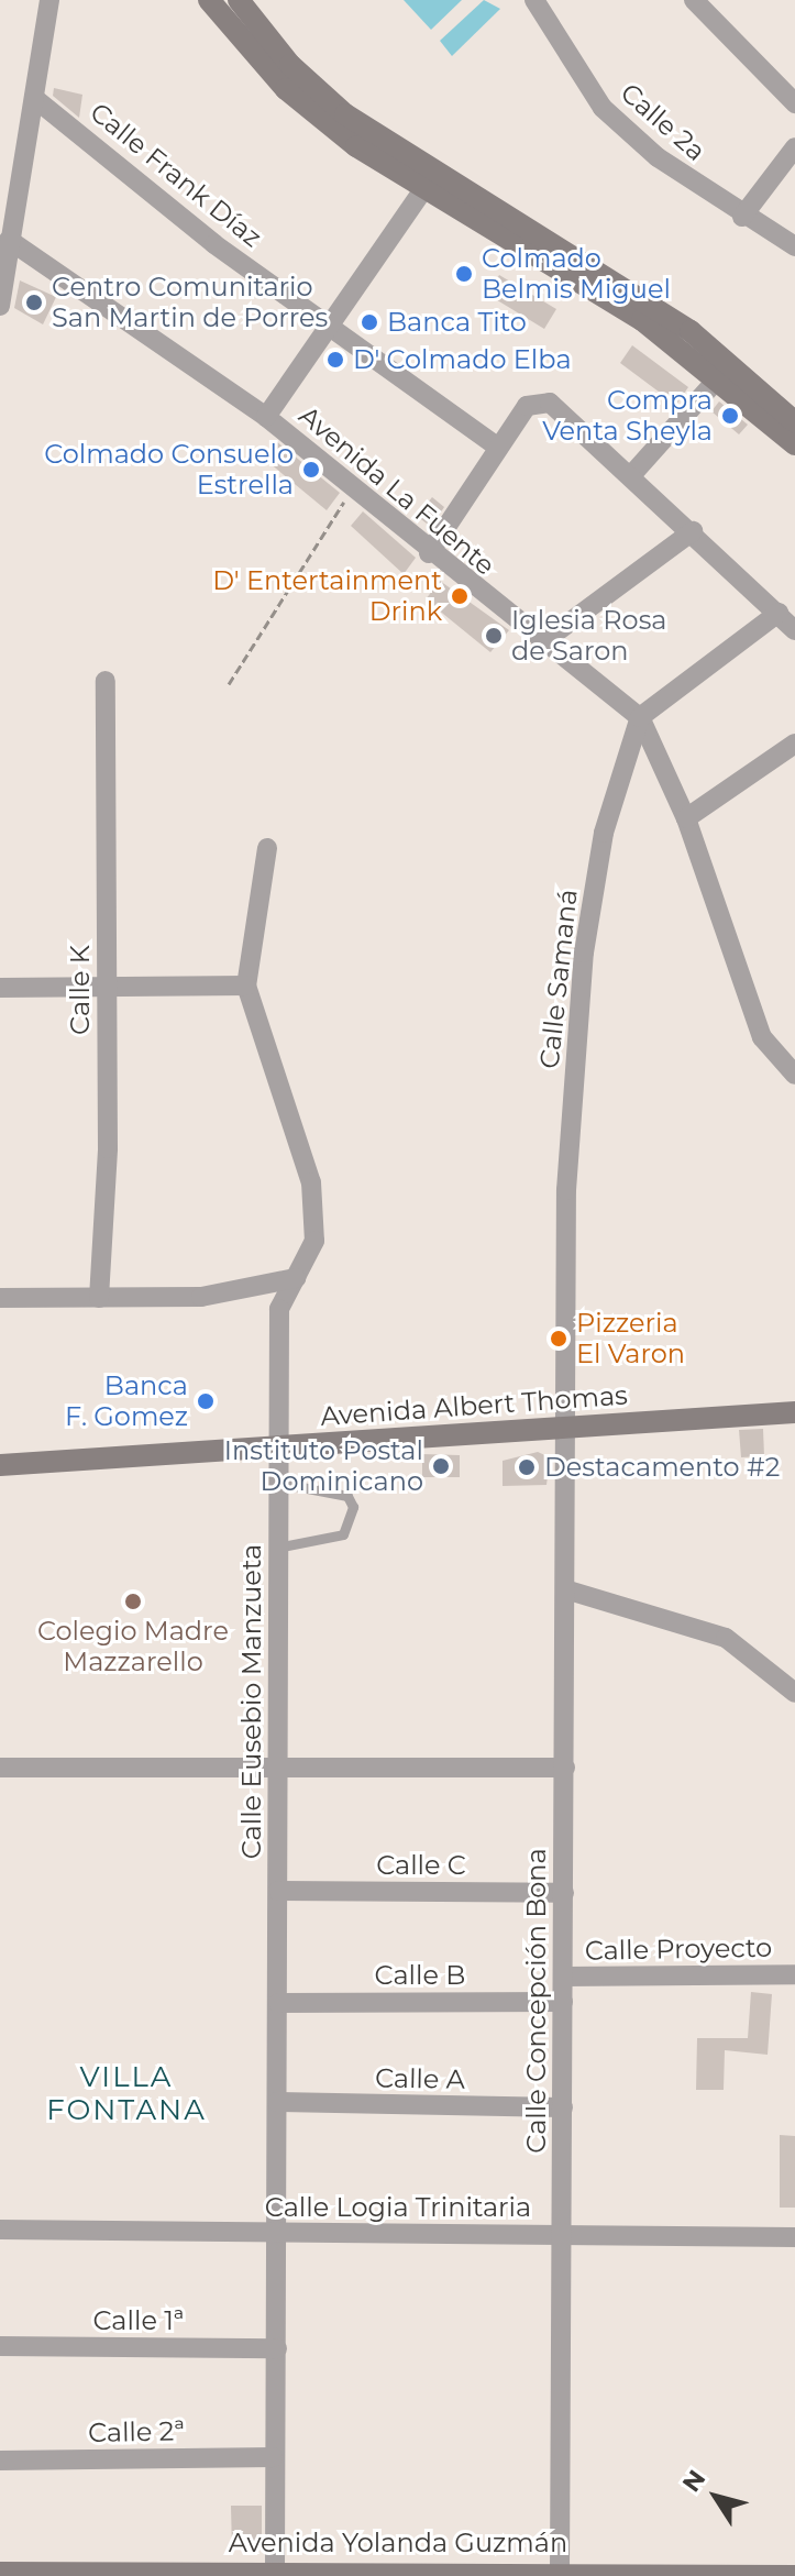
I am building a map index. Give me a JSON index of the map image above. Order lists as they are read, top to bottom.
{
  "streets": {
    "main road": ["Avenida Albert Thomas", "Avenida Yolanda Guzmán"],
    "street": [
      "Calle 2a",
      "Calle Frank Díaz",
      "Avenida La Fuente",
      "Calle Samaná",
      "Calle K",
      "Calle Eusebio Manzueta",
      "Calle C",
      "Calle Proyecto",
      "Calle B",
      "Calle Concepción Bona",
      "Calle A",
      "Calle Logia Trinitaria",
      "Calle 1ª",
      "Calle 2ª"
    ]
  },
  "crossings": [
    ["Avenida La Fuente", "Calle Samaná"],
    ["Calle Samaná", "Avenida Albert Thomas"],
    ["Calle Samaná", "Calle Concepción Bona"],
    ["Avenida Albert Thomas", "Calle Eusebio Manzueta"],
    ["Avenida Albert Thomas", "Calle Concepción Bona"],
    ["Calle Eusebio Manzueta", "Calle C"],
    ["Calle Eusebio Manzueta", "Calle B"],
    ["Calle Eusebio Manzueta", "Calle A"],
    ["Calle Eusebio Manzueta", "Calle Logia Trinitaria"],
    ["Calle Eusebio Manzueta", "Calle 1ª"],
    ["Calle Eusebio Manzueta", "Calle 2ª"],
    ["Calle Eusebio Manzueta", "Avenida Yolanda Guzmán"],
    ["Calle C", "Calle Concepción Bona"],
    ["Calle Proyecto", "Calle Concepción Bona"],
    ["Calle B", "Calle Concepción Bona"],
    ["Calle Concepción Bona", "Calle A"],
    ["Calle Concepción Bona", "Calle Logia Trinitaria"],
    ["Calle Concepción Bona", "Avenida Yolanda Guzmán"]
  ],
  "districts": ["VILLA FONTANA"],
  "places": [
    "Colmado Belmis Miguel",
    "Centro Comunitario San Martin de Porres",
    "Banca Tito",
    "D' Colmado Elba",
    "Compra Venta Sheyla",
    "Colmado Consuelo Estrella",
    "D' Entertainment Drink",
    "Iglesia Rosa de Saron",
    "Pizzeria El Varon",
    "Banca F. Gomez",
    "Instituto Postal Dominicano",
    "Destacamento #2",
    "Colegio Madre Mazzarello"
  ],
  "north": "top left"
}
